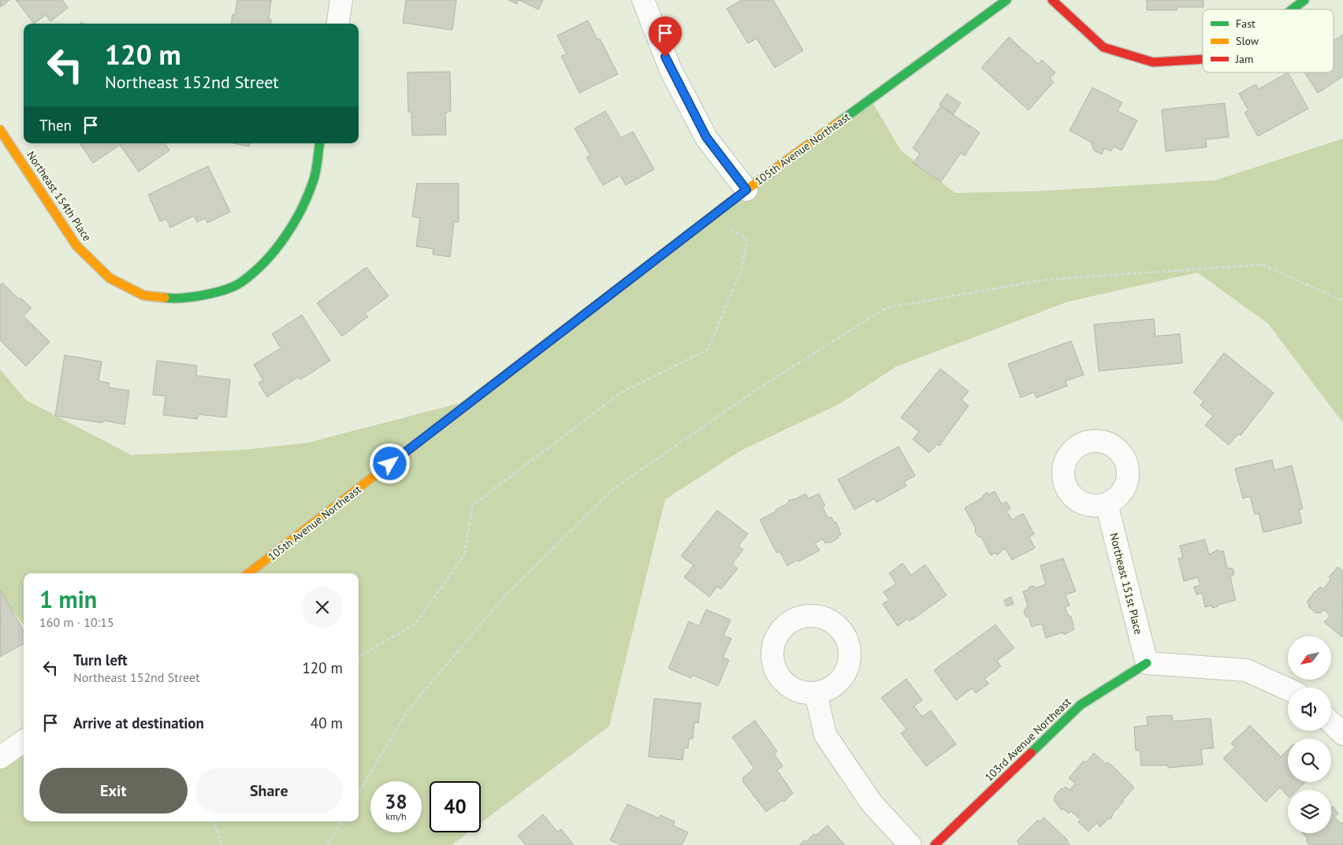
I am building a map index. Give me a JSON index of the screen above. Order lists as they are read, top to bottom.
{
  "streets": {
    "street": [
      "105th Avenue Northeast",
      "Northeast 154th Place",
      "Northeast 151st Place",
      "103rd Avenue Northeast"
    ]
  },
  "crossings": [
    ["Northeast 151st Place", "103rd Avenue Northeast"]
  ],
  "legend": ["Fast", "Slow", "Jam"],
  "north": "bottom left",
  "page": {
    "turn": ["120 m", "Northeast 152nd Street"],
    "then": "Then",
    "heading": ["1 min", "160 m · 10:15"],
    "list": [
      {
        "name": "Turn left",
        "note": "Northeast 152nd Street",
        "value": "120 m"
      },
      {
        "name": "Arrive at destination",
        "value": "40 m"
      }
    ],
    "buttons": ["Exit", "Share"],
    "speed": "38 km/h",
    "limit": "40"
  }
}
